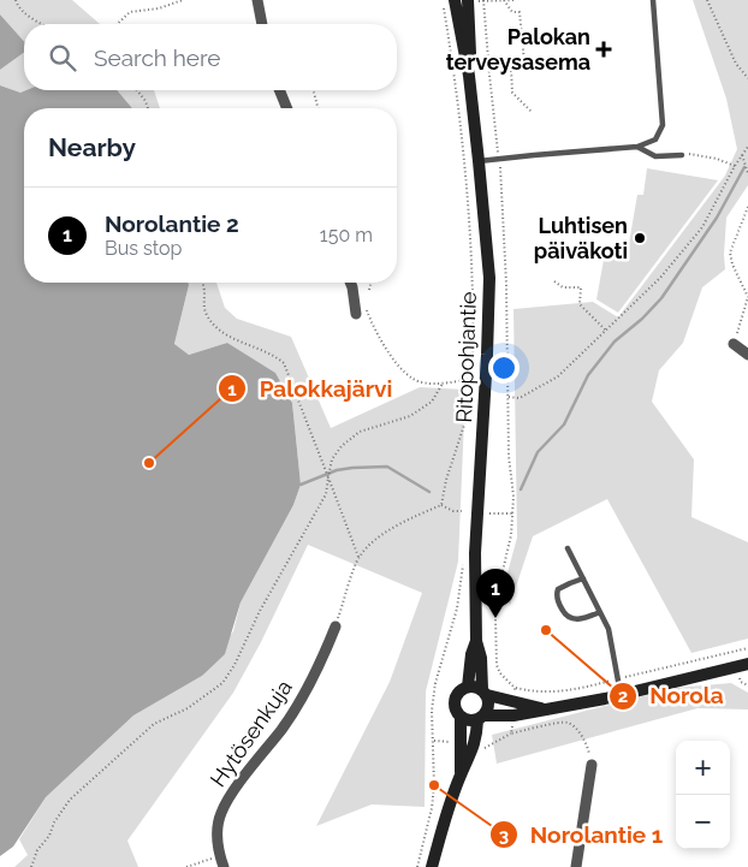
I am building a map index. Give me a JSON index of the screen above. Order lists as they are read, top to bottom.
{
  "streets": {
    "main road": ["Ritopohjantie"],
    "street": ["Hytösenkuja"]
  },
  "places": {
    "health": ["Palokan terveysasema"],
    "other": [
      "Luhtisen päiväkoti",
      "Palokkajärvi",
      "Norola",
      "Norolantie 1"
    ]
  },
  "page": {
    "search": "Search here",
    "heading": "Nearby",
    "list": [
      {
        "mark": "1",
        "name": "Norolantie 2",
        "note": "Bus stop",
        "value": "150 m"
      }
    ],
    "pins": "1",
    "map_buttons": ["+", "−"]
  }
}
